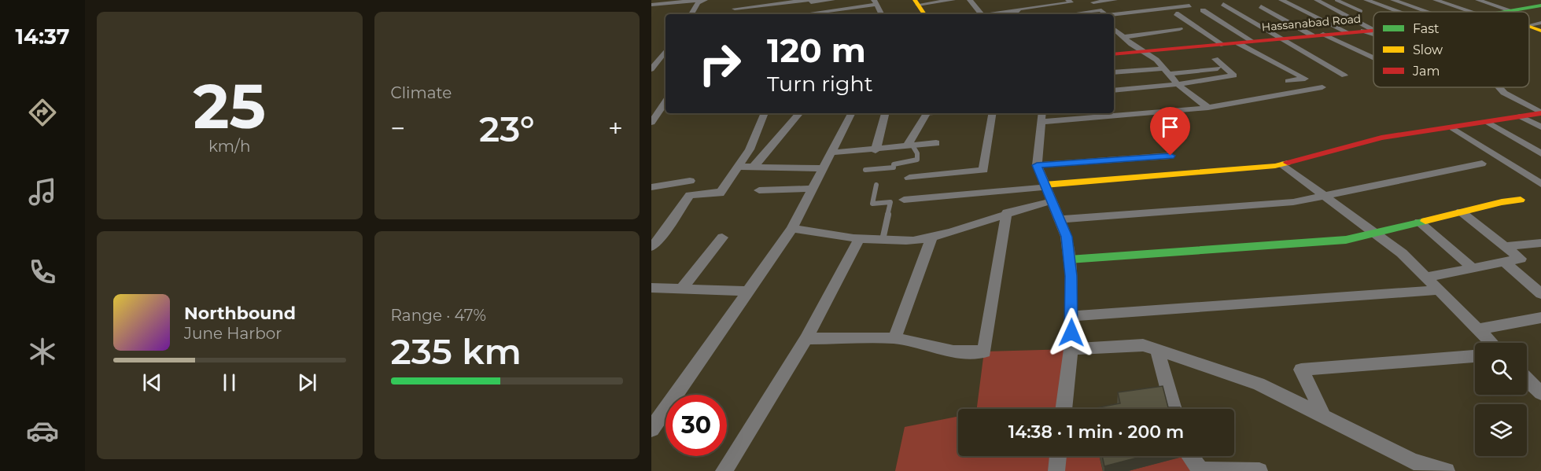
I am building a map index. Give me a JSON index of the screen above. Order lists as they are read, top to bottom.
{
  "streets": {
    "street": ["Hassanabad Road"]
  },
  "legend": ["Fast", "Slow", "Jam"],
  "page": {
    "tabs": "14:37",
    "tile": [
      ["25", "km/h"],
      "Climate",
      ["Range · 47%", "235 km"]
    ],
    "turn": ["120 m", "Turn right"],
    "heat": ["−", "23°", "+"],
    "song": ["Northbound", "June Harbor"],
    "limit": "30",
    "trip": "14:38 · 1 min · 200 m"
  }
}
